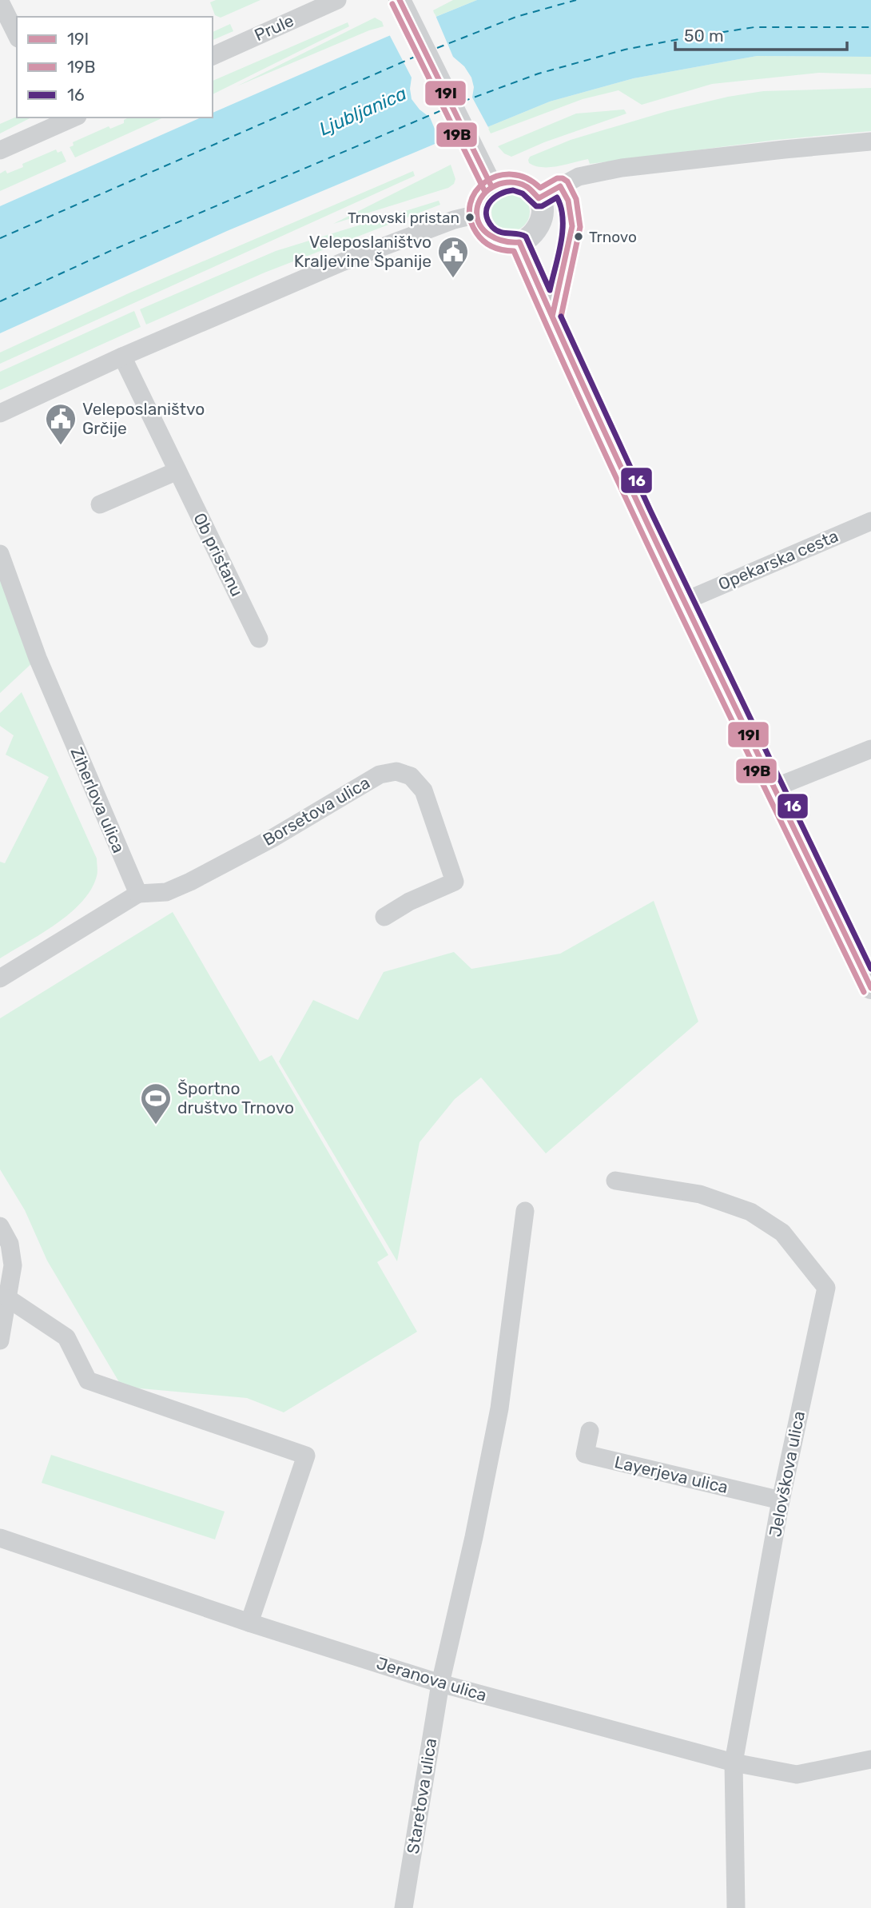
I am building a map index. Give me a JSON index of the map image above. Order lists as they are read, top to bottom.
{
  "streets": {
    "street": [
      "Prule",
      "Ob pristanu",
      "Opekarska cesta",
      "Ziherlova ulica",
      "Borsetova ulica",
      "Jelovškova ulica",
      "Layerjeva ulica",
      "Jeranova ulica",
      "Staretova ulica"
    ]
  },
  "crossings": [
    ["Ziherlova ulica", "Borsetova ulica"],
    ["Jelovškova ulica", "Layerjeva ulica"],
    ["Jelovškova ulica", "Jeranova ulica"],
    ["Jeranova ulica", "Staretova ulica"]
  ],
  "water": ["Ljubljanica"],
  "places": {
    "other": ["Trnovski pristan", "Trnovo"],
    "public building": ["Veleposlaništvo Kraljevine Španije", "Veleposlaništvo Grčije"],
    "sports": ["Športno društvo Trnovo"]
  },
  "lines": ["transit line 19I", "transit line 19B", "transit line 16"],
  "legend": ["19I", "19B", "16"],
  "scale_bar": "50 m"
}
